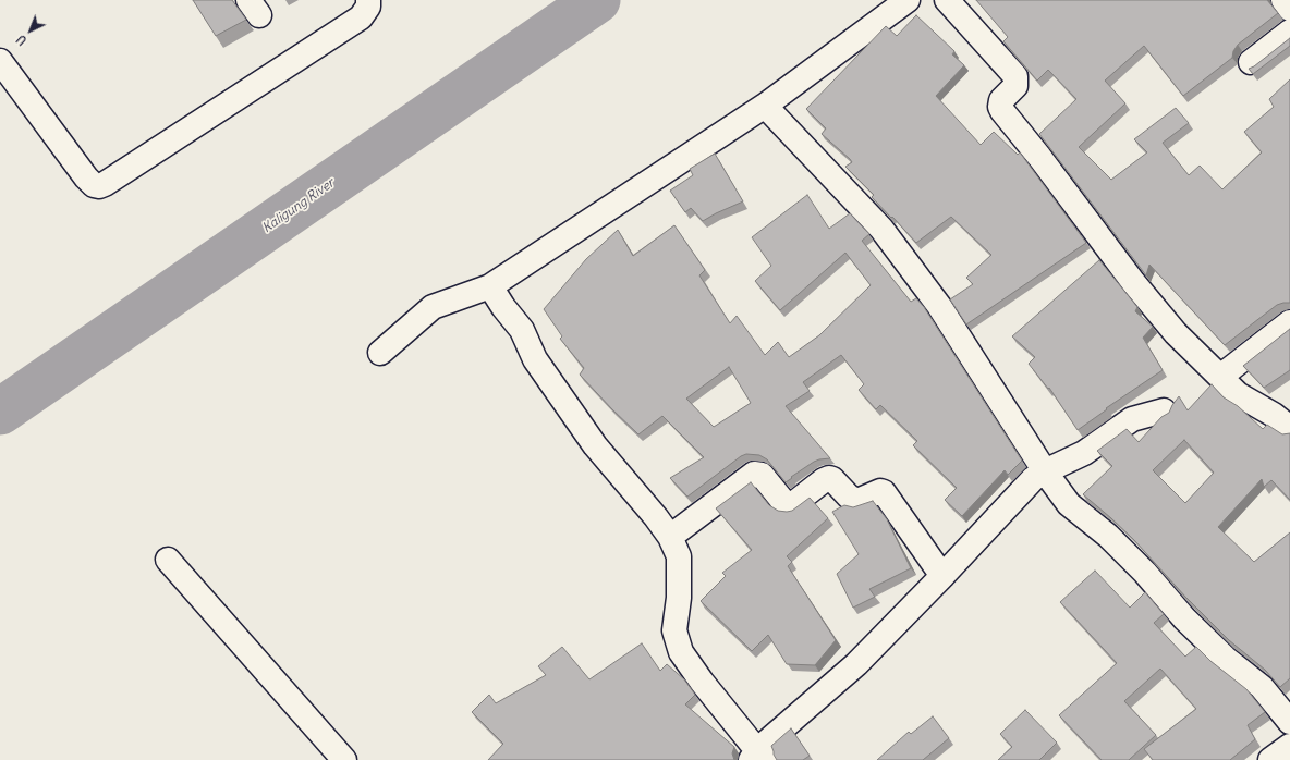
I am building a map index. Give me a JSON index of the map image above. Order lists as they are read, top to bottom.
{
  "water": ["Kaligung River"],
  "north": "bottom left"
}
